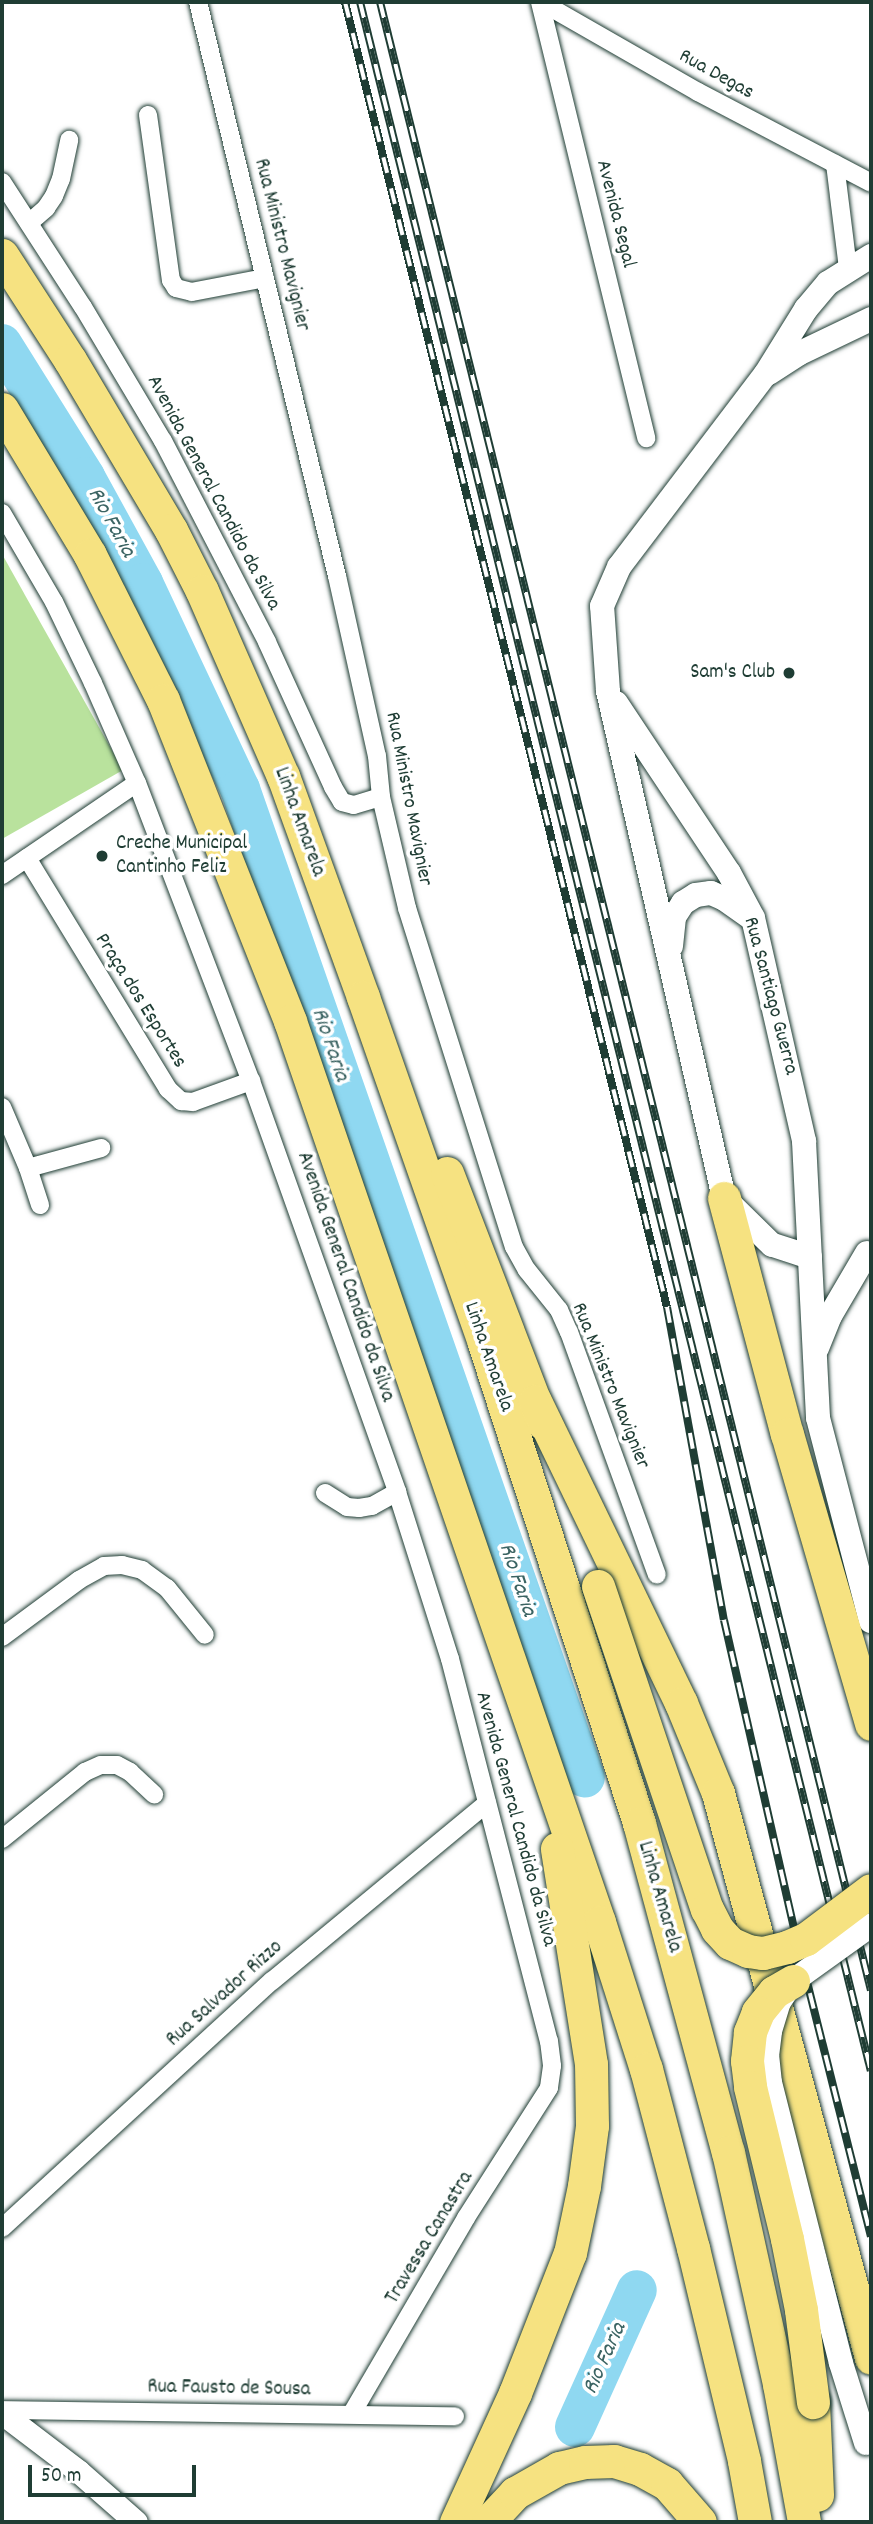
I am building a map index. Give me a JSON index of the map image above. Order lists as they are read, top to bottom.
{
  "streets": {
    "highway": ["Linha Amarela"],
    "main road": ["Rua Santiago Guerra"],
    "street": [
      "Rua Degas",
      "Avenida Segal",
      "Rua Ministro Mavignier",
      "Avenida General Candido da Silva",
      "Praça dos Esportes",
      "Rua Salvador Rizzo",
      "Travessa Canastra",
      "Rua Fausto de Sousa"
    ]
  },
  "crossings": [
    ["Rua Degas", "Avenida Segal"],
    ["Rua Ministro Mavignier", "Avenida General Candido da Silva"],
    ["Avenida General Candido da Silva", "Praça dos Esportes"],
    ["Avenida General Candido da Silva", "Rua Salvador Rizzo"],
    ["Avenida General Candido da Silva", "Travessa Canastra"],
    ["Travessa Canastra", "Rua Fausto de Sousa"]
  ],
  "water": ["Rio Faria"],
  "places": ["Sam's Club", "Creche Municipal Cantinho Feliz"],
  "scale_bar": "50 m"
}
